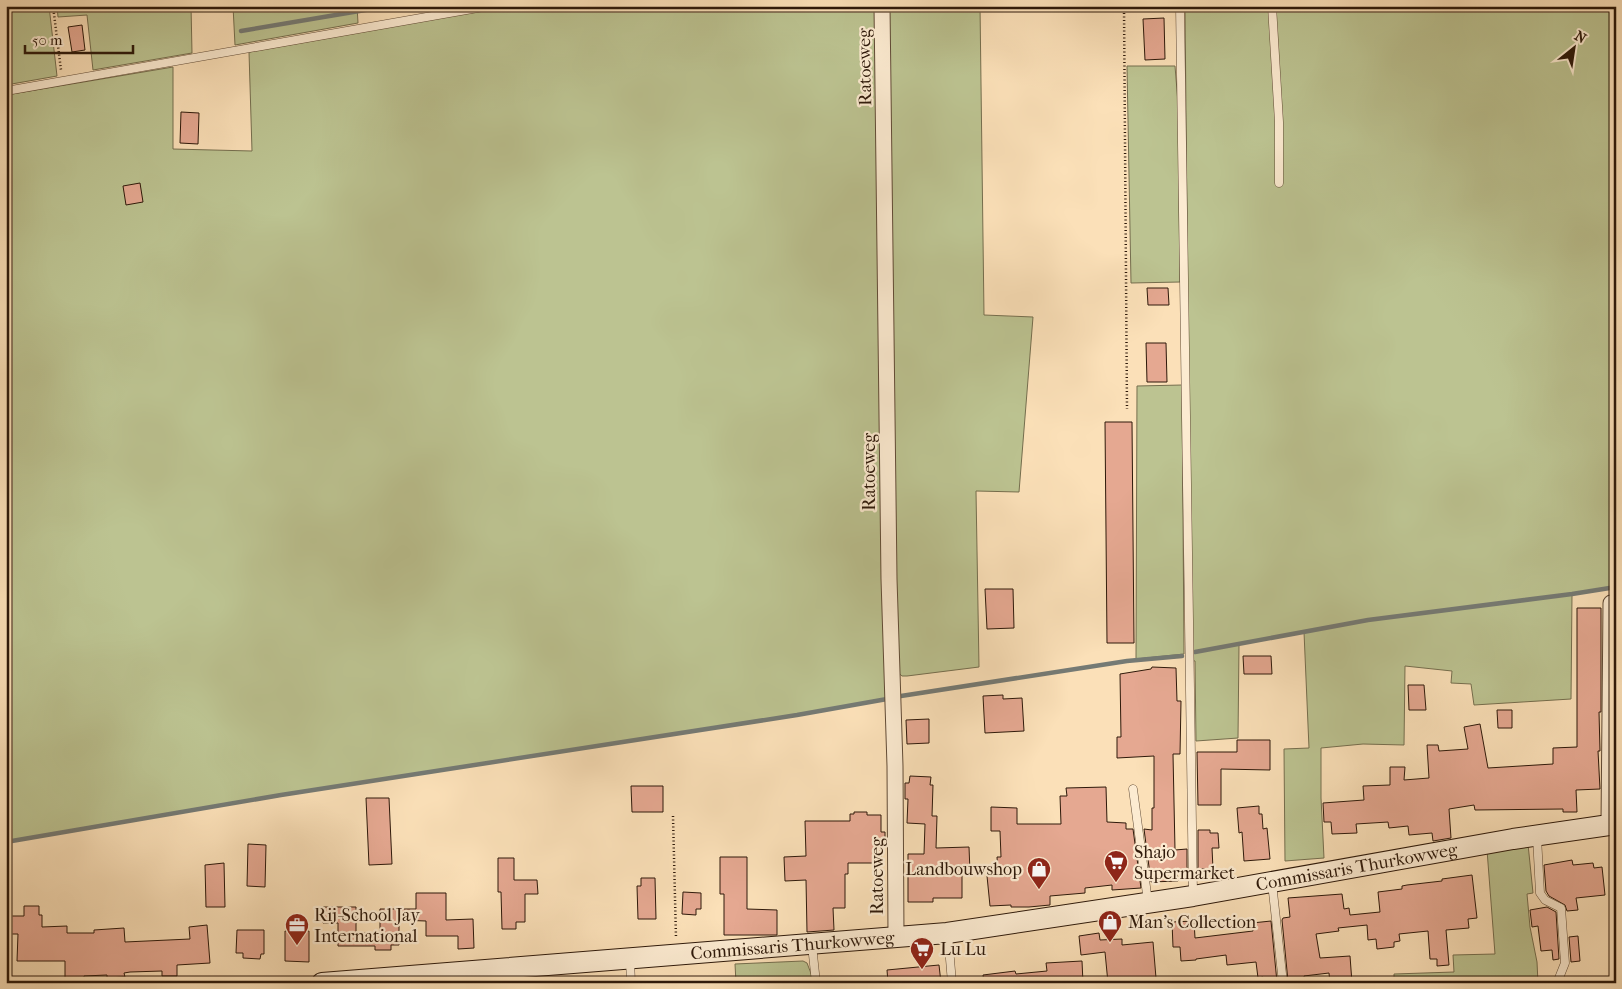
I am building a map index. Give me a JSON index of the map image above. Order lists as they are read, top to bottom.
{
  "streets": {
    "main road": ["Commissaris Thurkowweg"],
    "street": ["Ratoeweg"]
  },
  "crossings": [
    ["Ratoeweg", "Commissaris Thurkowweg"]
  ],
  "places": {
    "supermarket": ["Shajo Supermarket", "Lu Lu"],
    "shop": ["Landbouwshop", "Man's Collection"],
    "office": ["Rij-School Jay International"]
  },
  "scale_bar": "50 m",
  "north": "top right"
}
